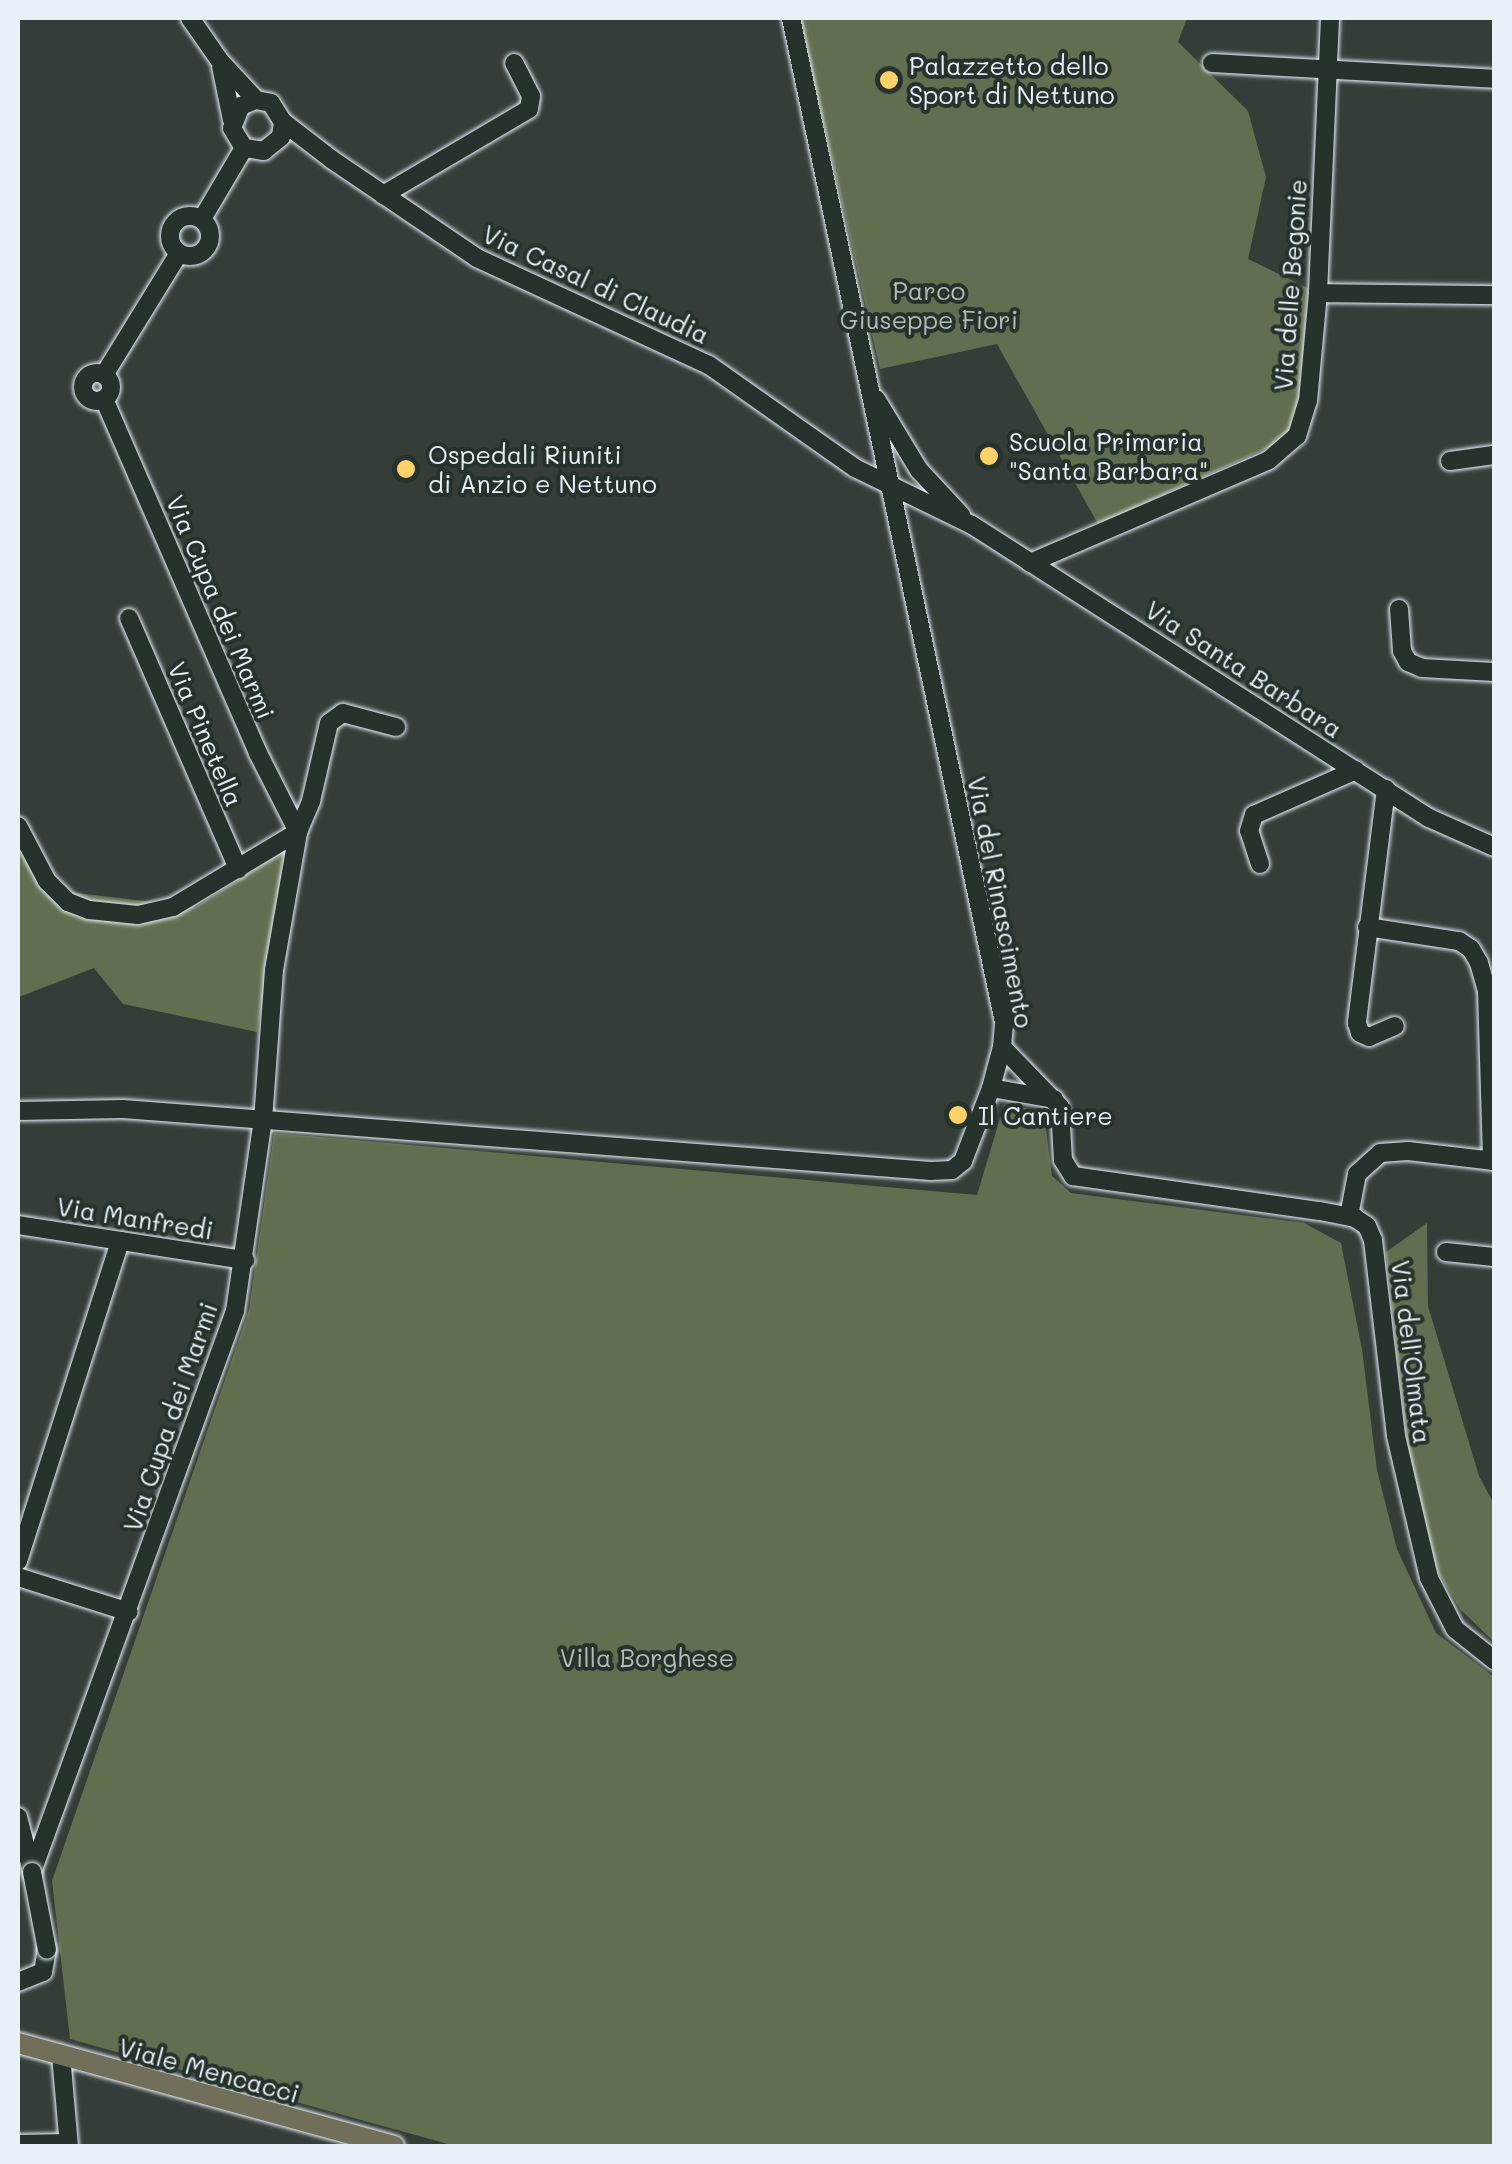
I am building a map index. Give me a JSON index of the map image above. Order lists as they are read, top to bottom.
{
  "streets": {
    "main road": ["Viale Mencacci"],
    "street": [
      "Via Casal di Claudia",
      "Via delle Begonie",
      "Via Cupa dei Marmi",
      "Via Santa Barbara",
      "Via Pinetella",
      "Via del Rinascimento",
      "Via Manfredi",
      "Via dell'Olmata"
    ]
  },
  "crossings": [
    ["Via Casal di Claudia", "Via Santa Barbara"],
    ["Via Casal di Claudia", "Via del Rinascimento"],
    ["Via delle Begonie", "Via Santa Barbara"],
    ["Via Cupa dei Marmi", "Via del Rinascimento"],
    ["Via Cupa dei Marmi", "Via Manfredi"],
    ["Via Santa Barbara", "Via del Rinascimento"]
  ],
  "parks": ["Parco Giuseppe Fiori", "Villa Borghese"],
  "places": [
    "Palazzetto dello Sport di Nettuno",
    "Scuola Primaria \"Santa Barbara\"",
    "Ospedali Riuniti di Anzio e Nettuno",
    "Il Cantiere"
  ]
}
